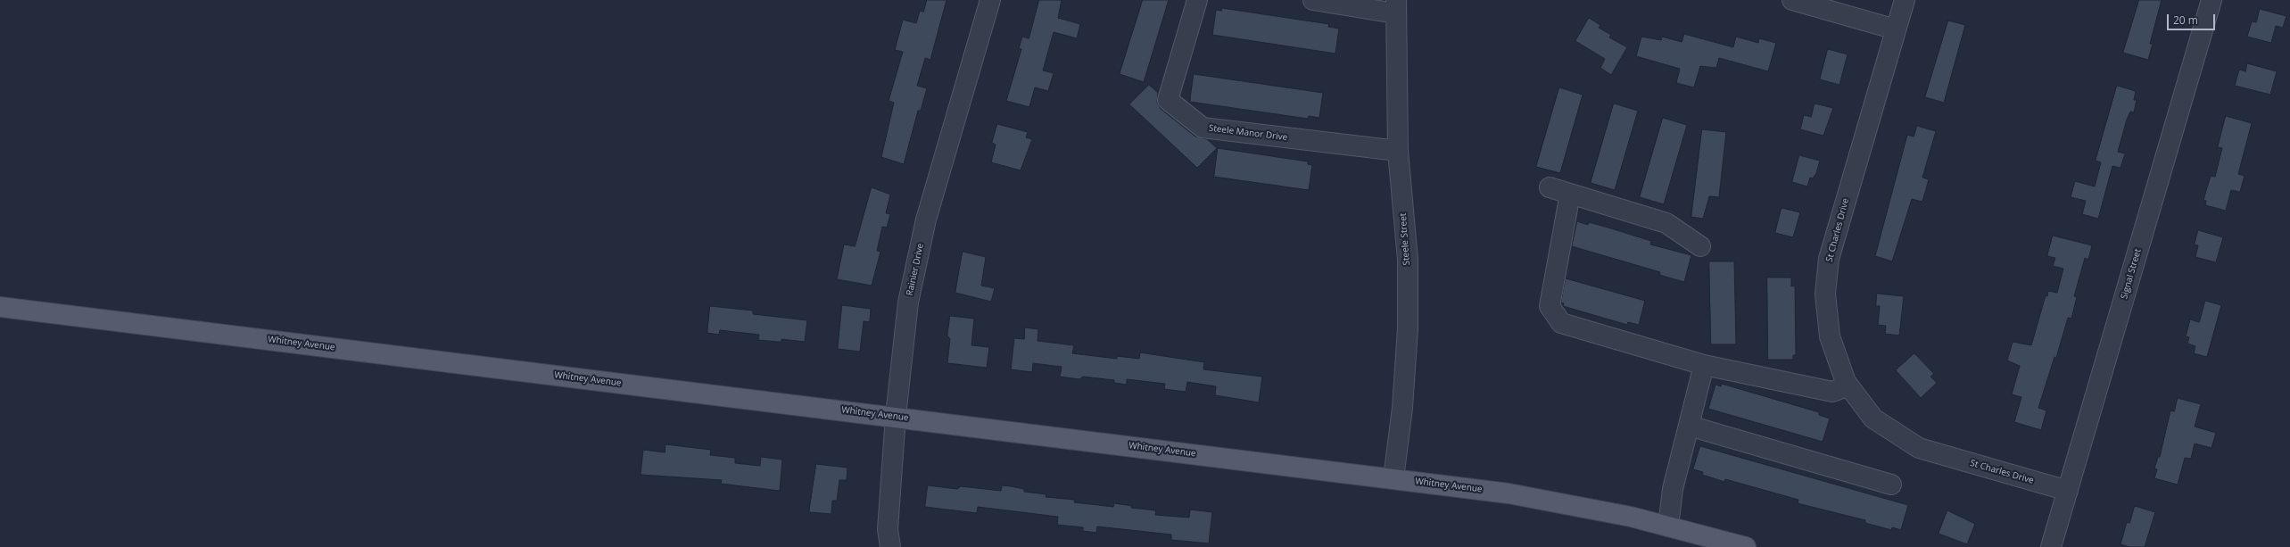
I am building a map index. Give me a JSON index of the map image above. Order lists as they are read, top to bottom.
{
  "streets": {
    "main road": ["Whitney Avenue"],
    "street": [
      "Steele Manor Drive",
      "St Charles Drive",
      "Steele Street",
      "Rainier Drive",
      "Signal Street"
    ]
  },
  "crossings": [
    ["Steele Manor Drive", "Steele Street"],
    ["St Charles Drive", "Signal Street"],
    ["Steele Street", "Whitney Avenue"],
    ["Rainier Drive", "Whitney Avenue"]
  ],
  "scale_bar": "20 m"
}
